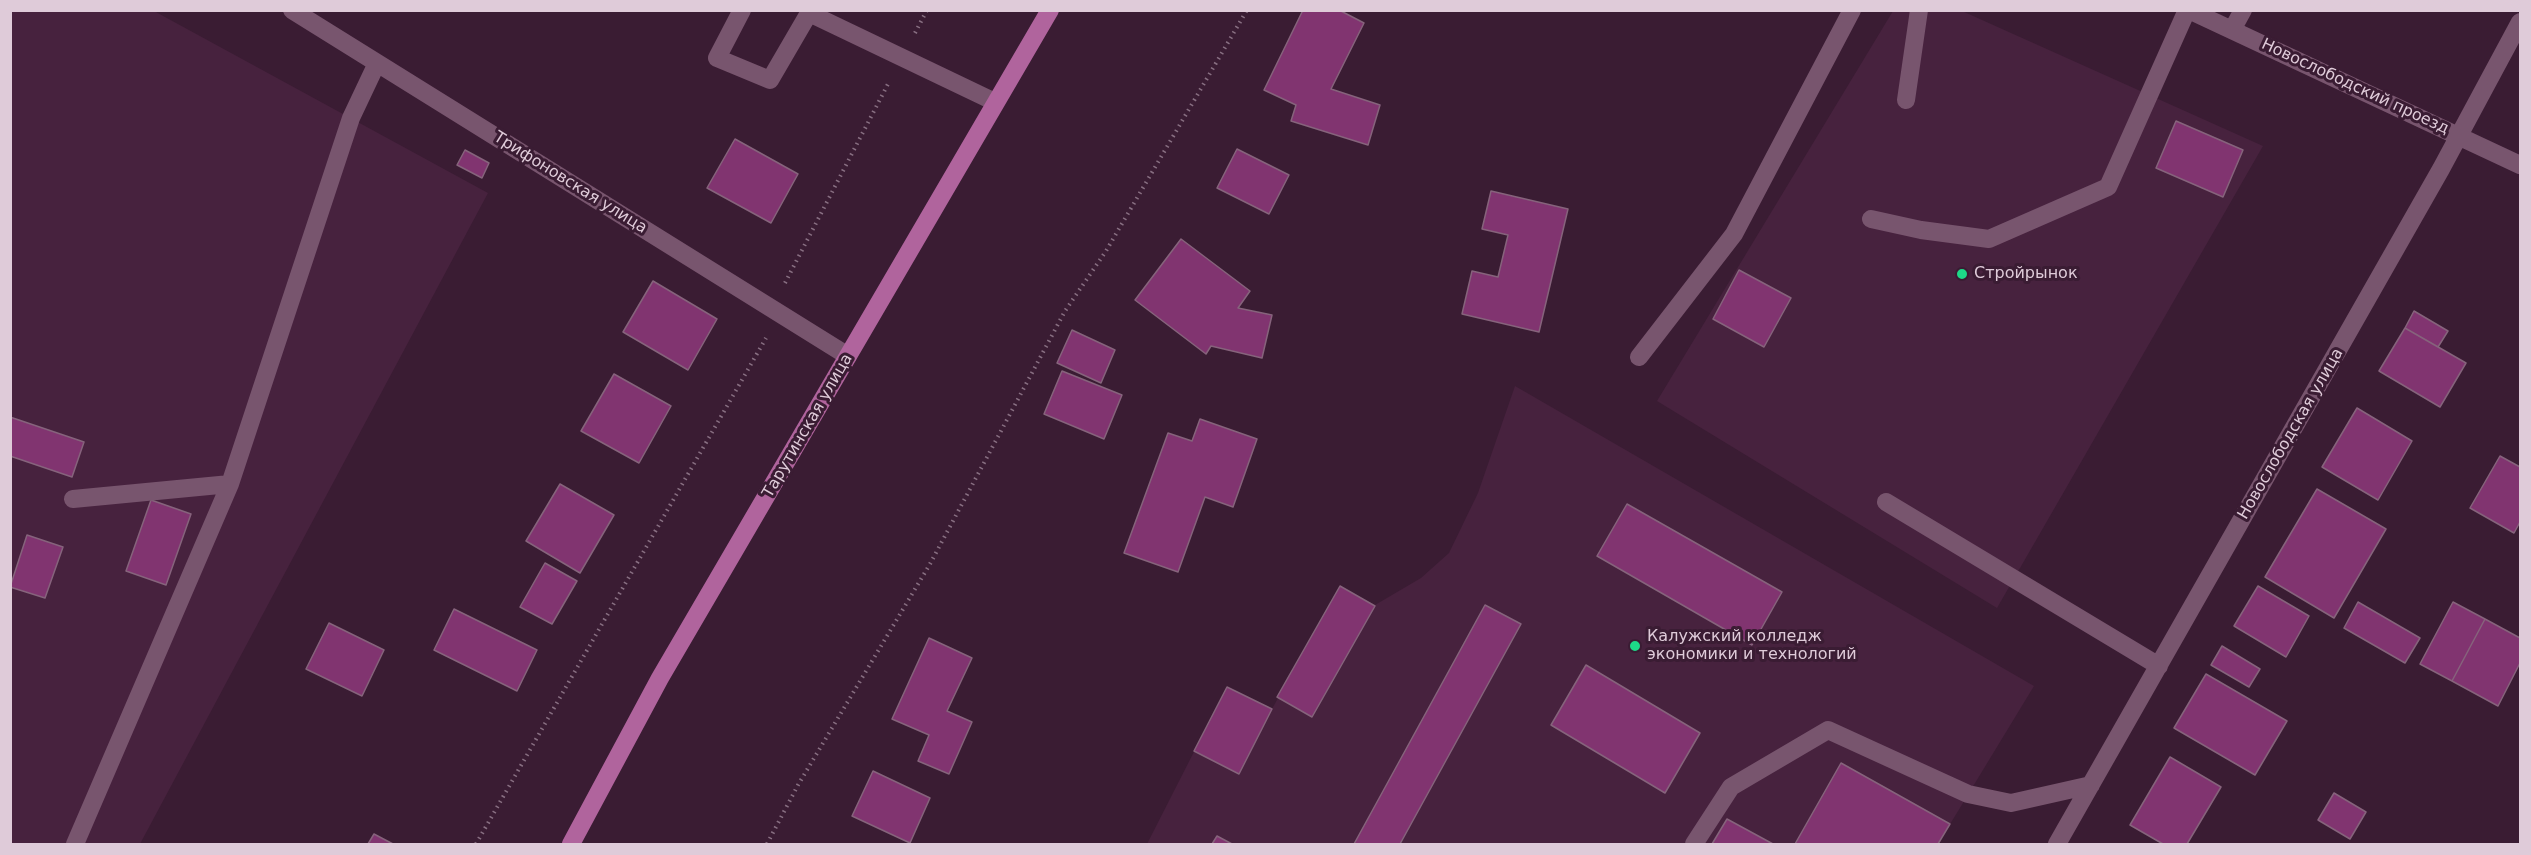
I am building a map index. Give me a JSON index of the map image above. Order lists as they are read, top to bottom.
{
  "streets": {
    "main road": ["Тарутинская улица"],
    "street": ["Новослободский проезд", "Трифоновская улица", "Новослободская улица"]
  },
  "crossings": [
    ["Новослободский проезд", "Новослободская улица"],
    ["Трифоновская улица", "Тарутинская улица"]
  ],
  "places": ["Стройрынок", "Калужский колледж экономики и технологий"]
}
